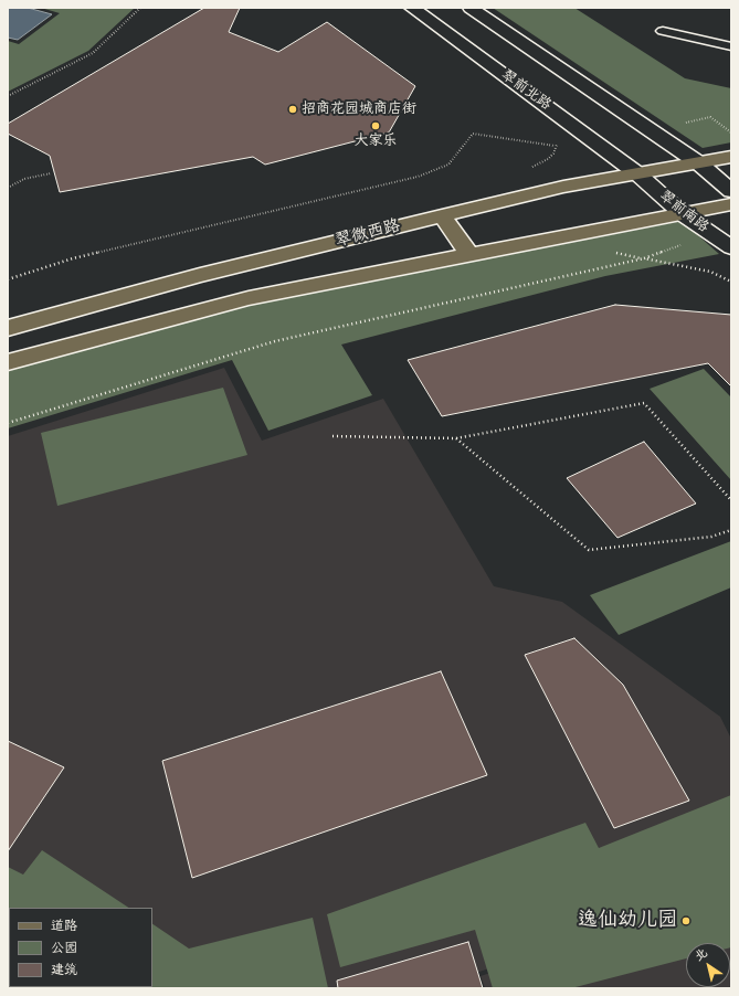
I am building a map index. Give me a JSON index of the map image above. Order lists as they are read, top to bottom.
{
  "streets": {
    "main road": ["翠前北路", "翠前南路", "翠微西路"]
  },
  "crossings": [
    ["翠前北路", "翠前南路"],
    ["翠前北路", "翠微西路"],
    ["翠前南路", "翠微西路"]
  ],
  "places": ["招商花园城商店街", "大家乐", "逸仙幼儿园"],
  "legend": ["道路", "公园", "建筑"],
  "north": "top left"
}
